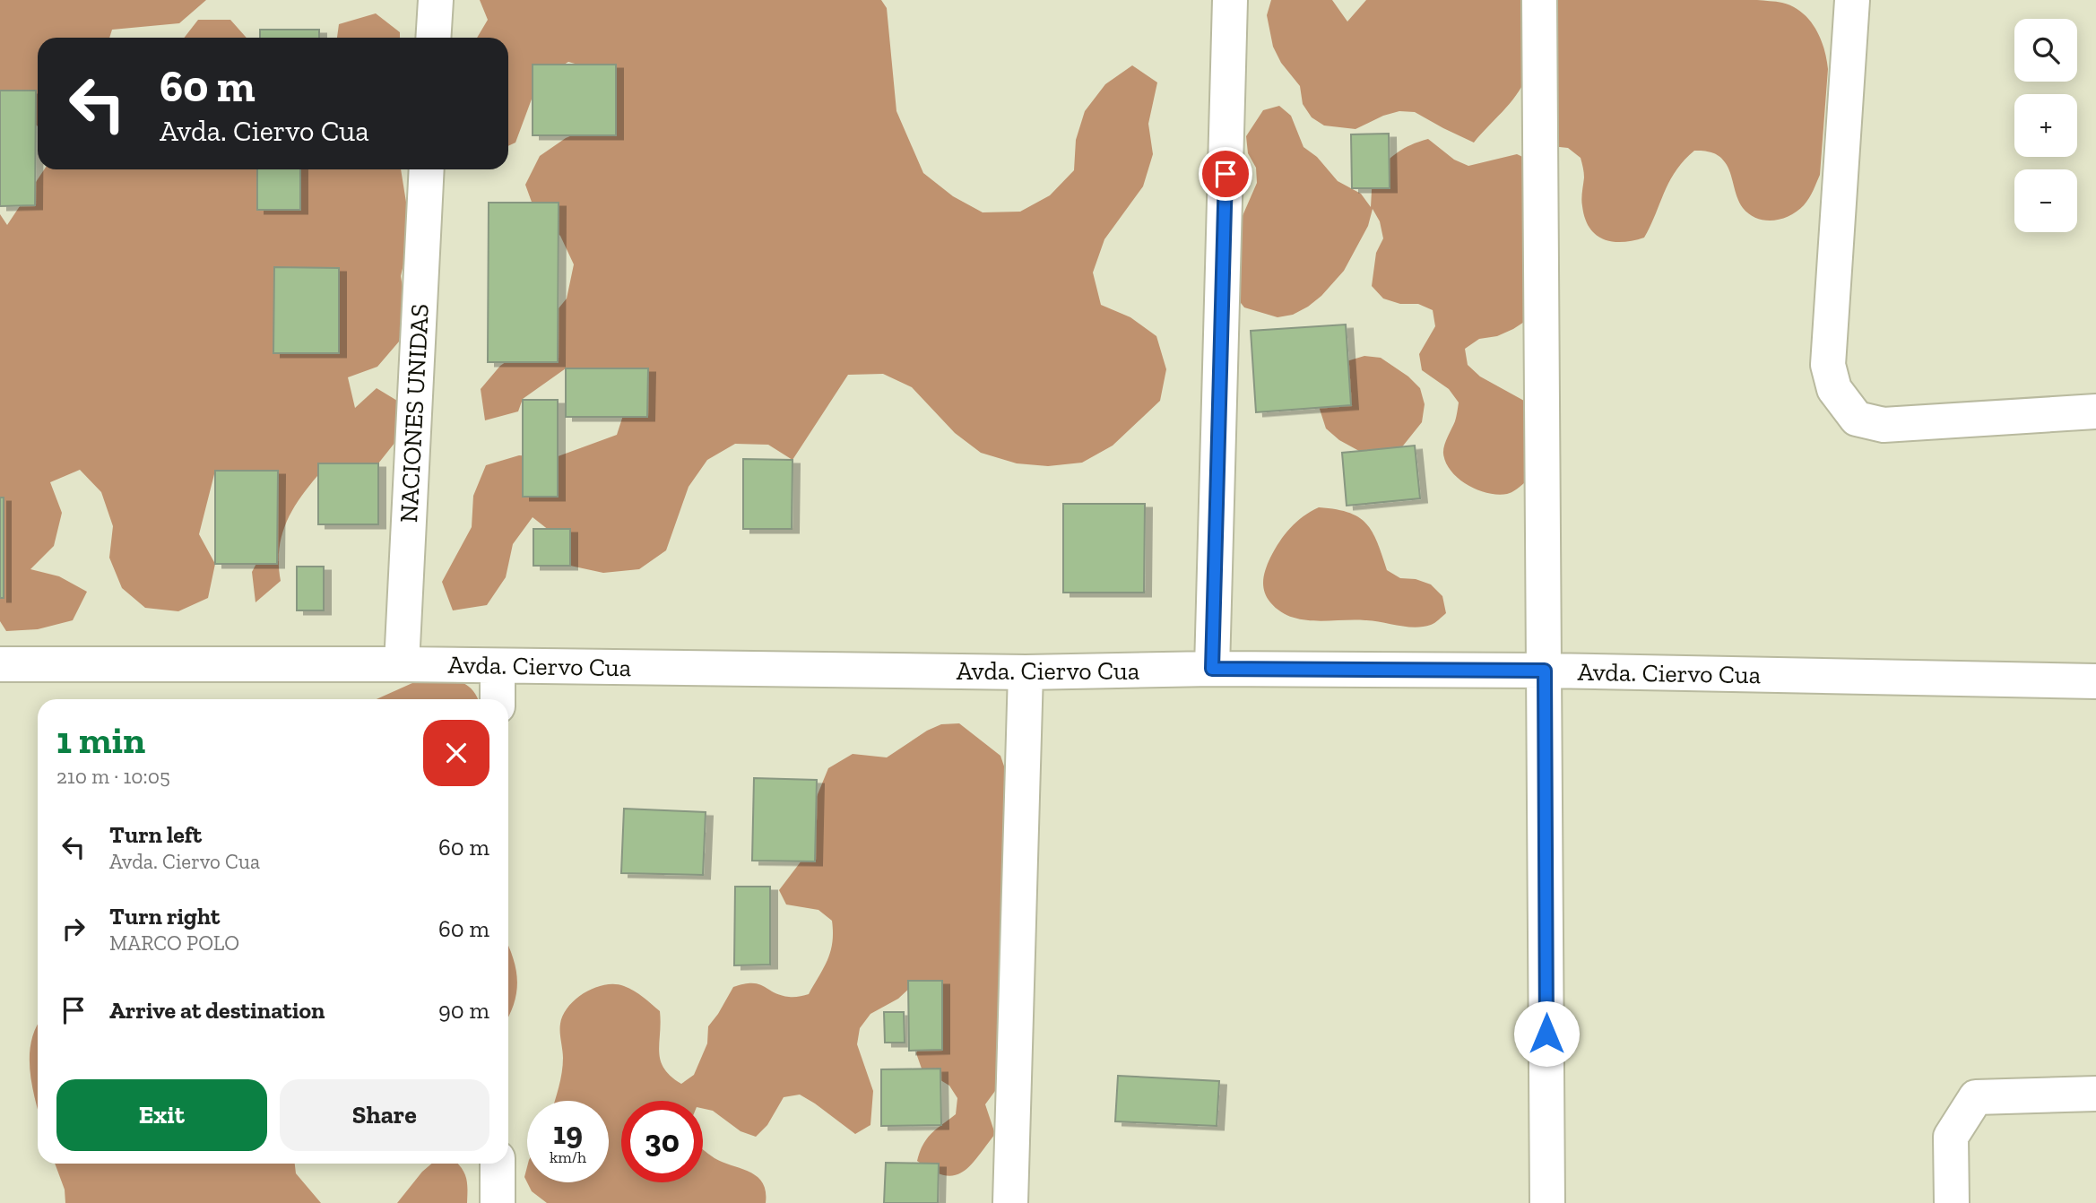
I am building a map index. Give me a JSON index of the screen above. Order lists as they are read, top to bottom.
{
  "streets": {
    "street": ["NACIONES UNIDAS", "Avda. Ciervo Cua"]
  },
  "crossings": [
    ["NACIONES UNIDAS", "Avda. Ciervo Cua"]
  ],
  "page": {
    "map_buttons": ["+", "−"],
    "turn": ["60 m", "Avda. Ciervo Cua"],
    "heading": ["1 min", "210 m · 10:05"],
    "list": [
      {
        "name": "Turn left",
        "note": "Avda. Ciervo Cua",
        "value": "60 m"
      },
      {
        "name": "Turn right",
        "note": "MARCO POLO",
        "value": "60 m"
      },
      {
        "name": "Arrive at destination",
        "value": "90 m"
      }
    ],
    "buttons": ["Exit", "Share"],
    "speed": "19 km/h",
    "limit": "30"
  }
}
